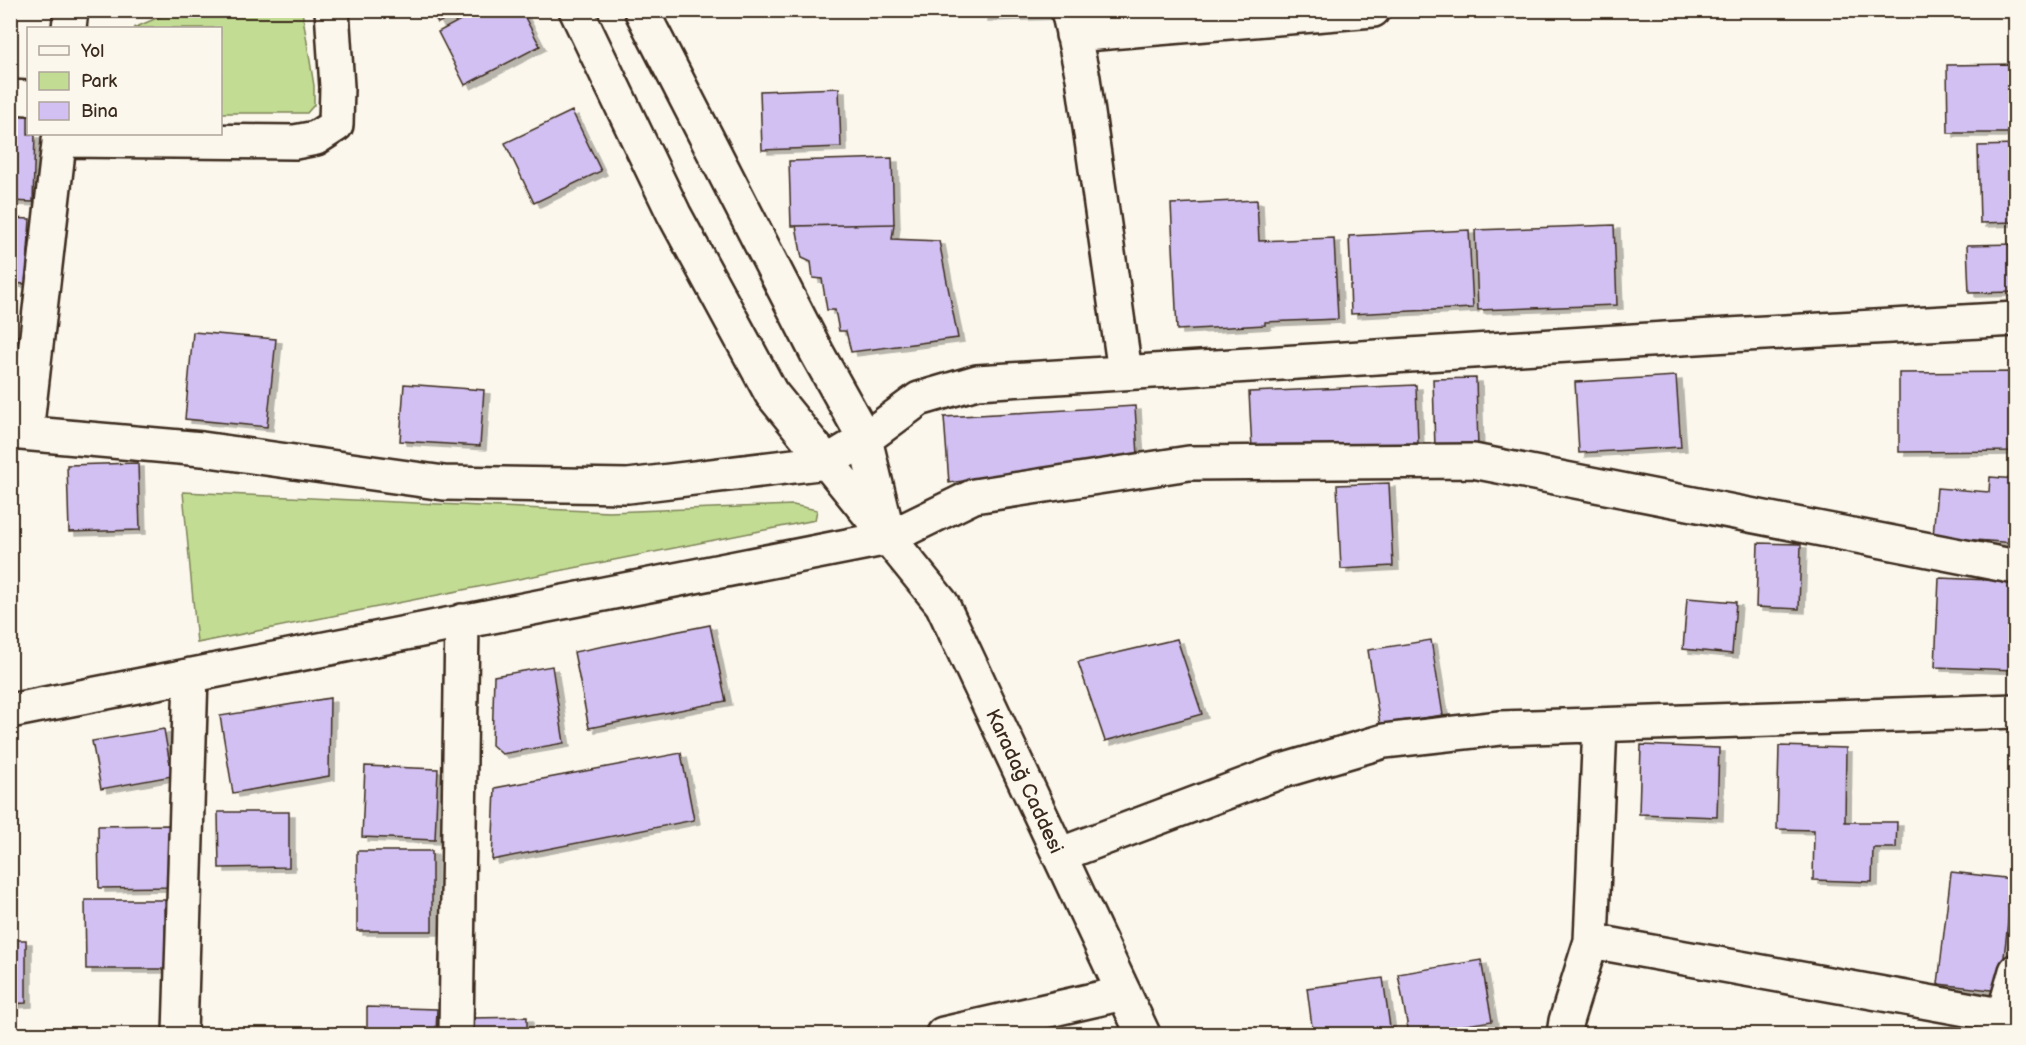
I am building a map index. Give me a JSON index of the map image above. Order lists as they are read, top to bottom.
{
  "streets": {
    "street": ["Karadağ Caddesi"]
  },
  "legend": ["Yol", "Park", "Bina"]
}
